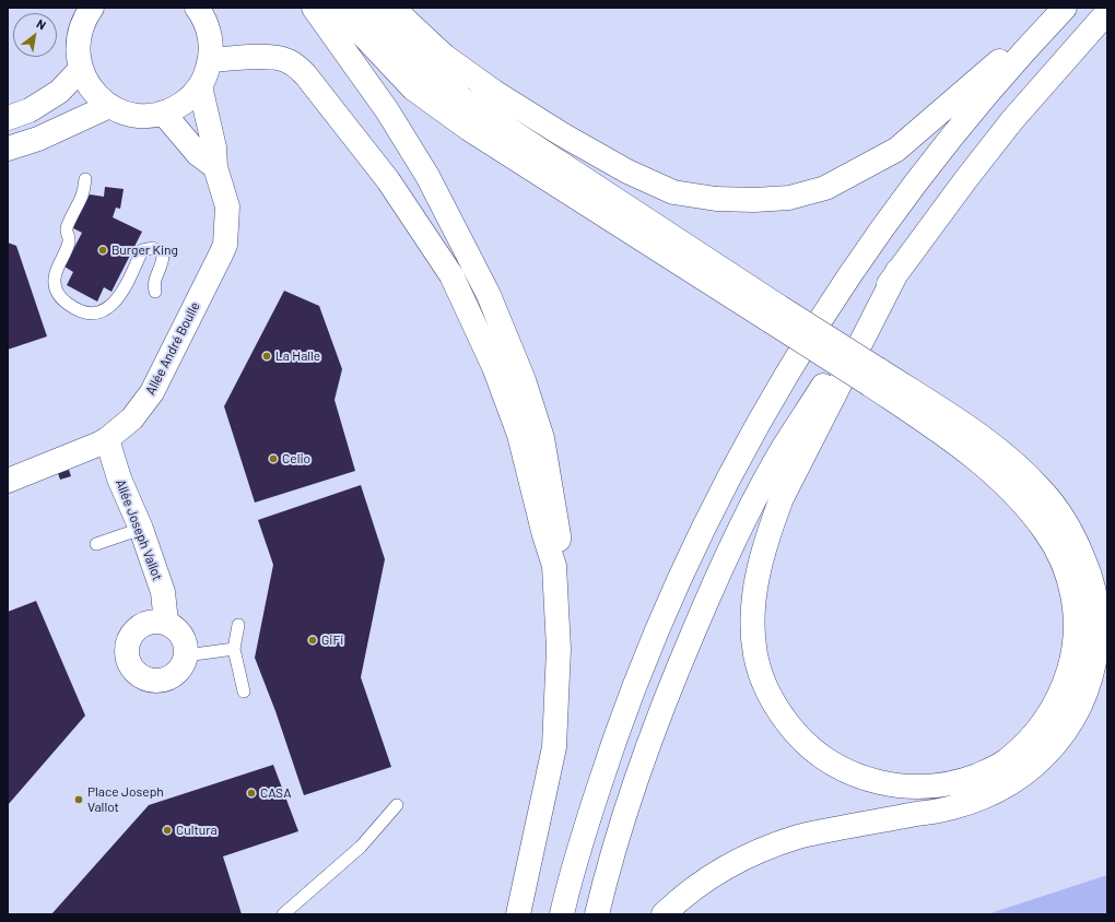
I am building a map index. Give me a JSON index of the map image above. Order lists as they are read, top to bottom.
{
  "streets": {
    "main road": ["Allée André Boulle", "Allée Joseph Vallot"]
  },
  "crossings": [
    ["Allée André Boulle", "Allée Joseph Vallot"]
  ],
  "places": [
    "Burger King",
    "La Halle",
    "Celio",
    "GiFi",
    "CASA",
    "Place Joseph Vallot",
    "Cultura"
  ],
  "north": "top right"
}
